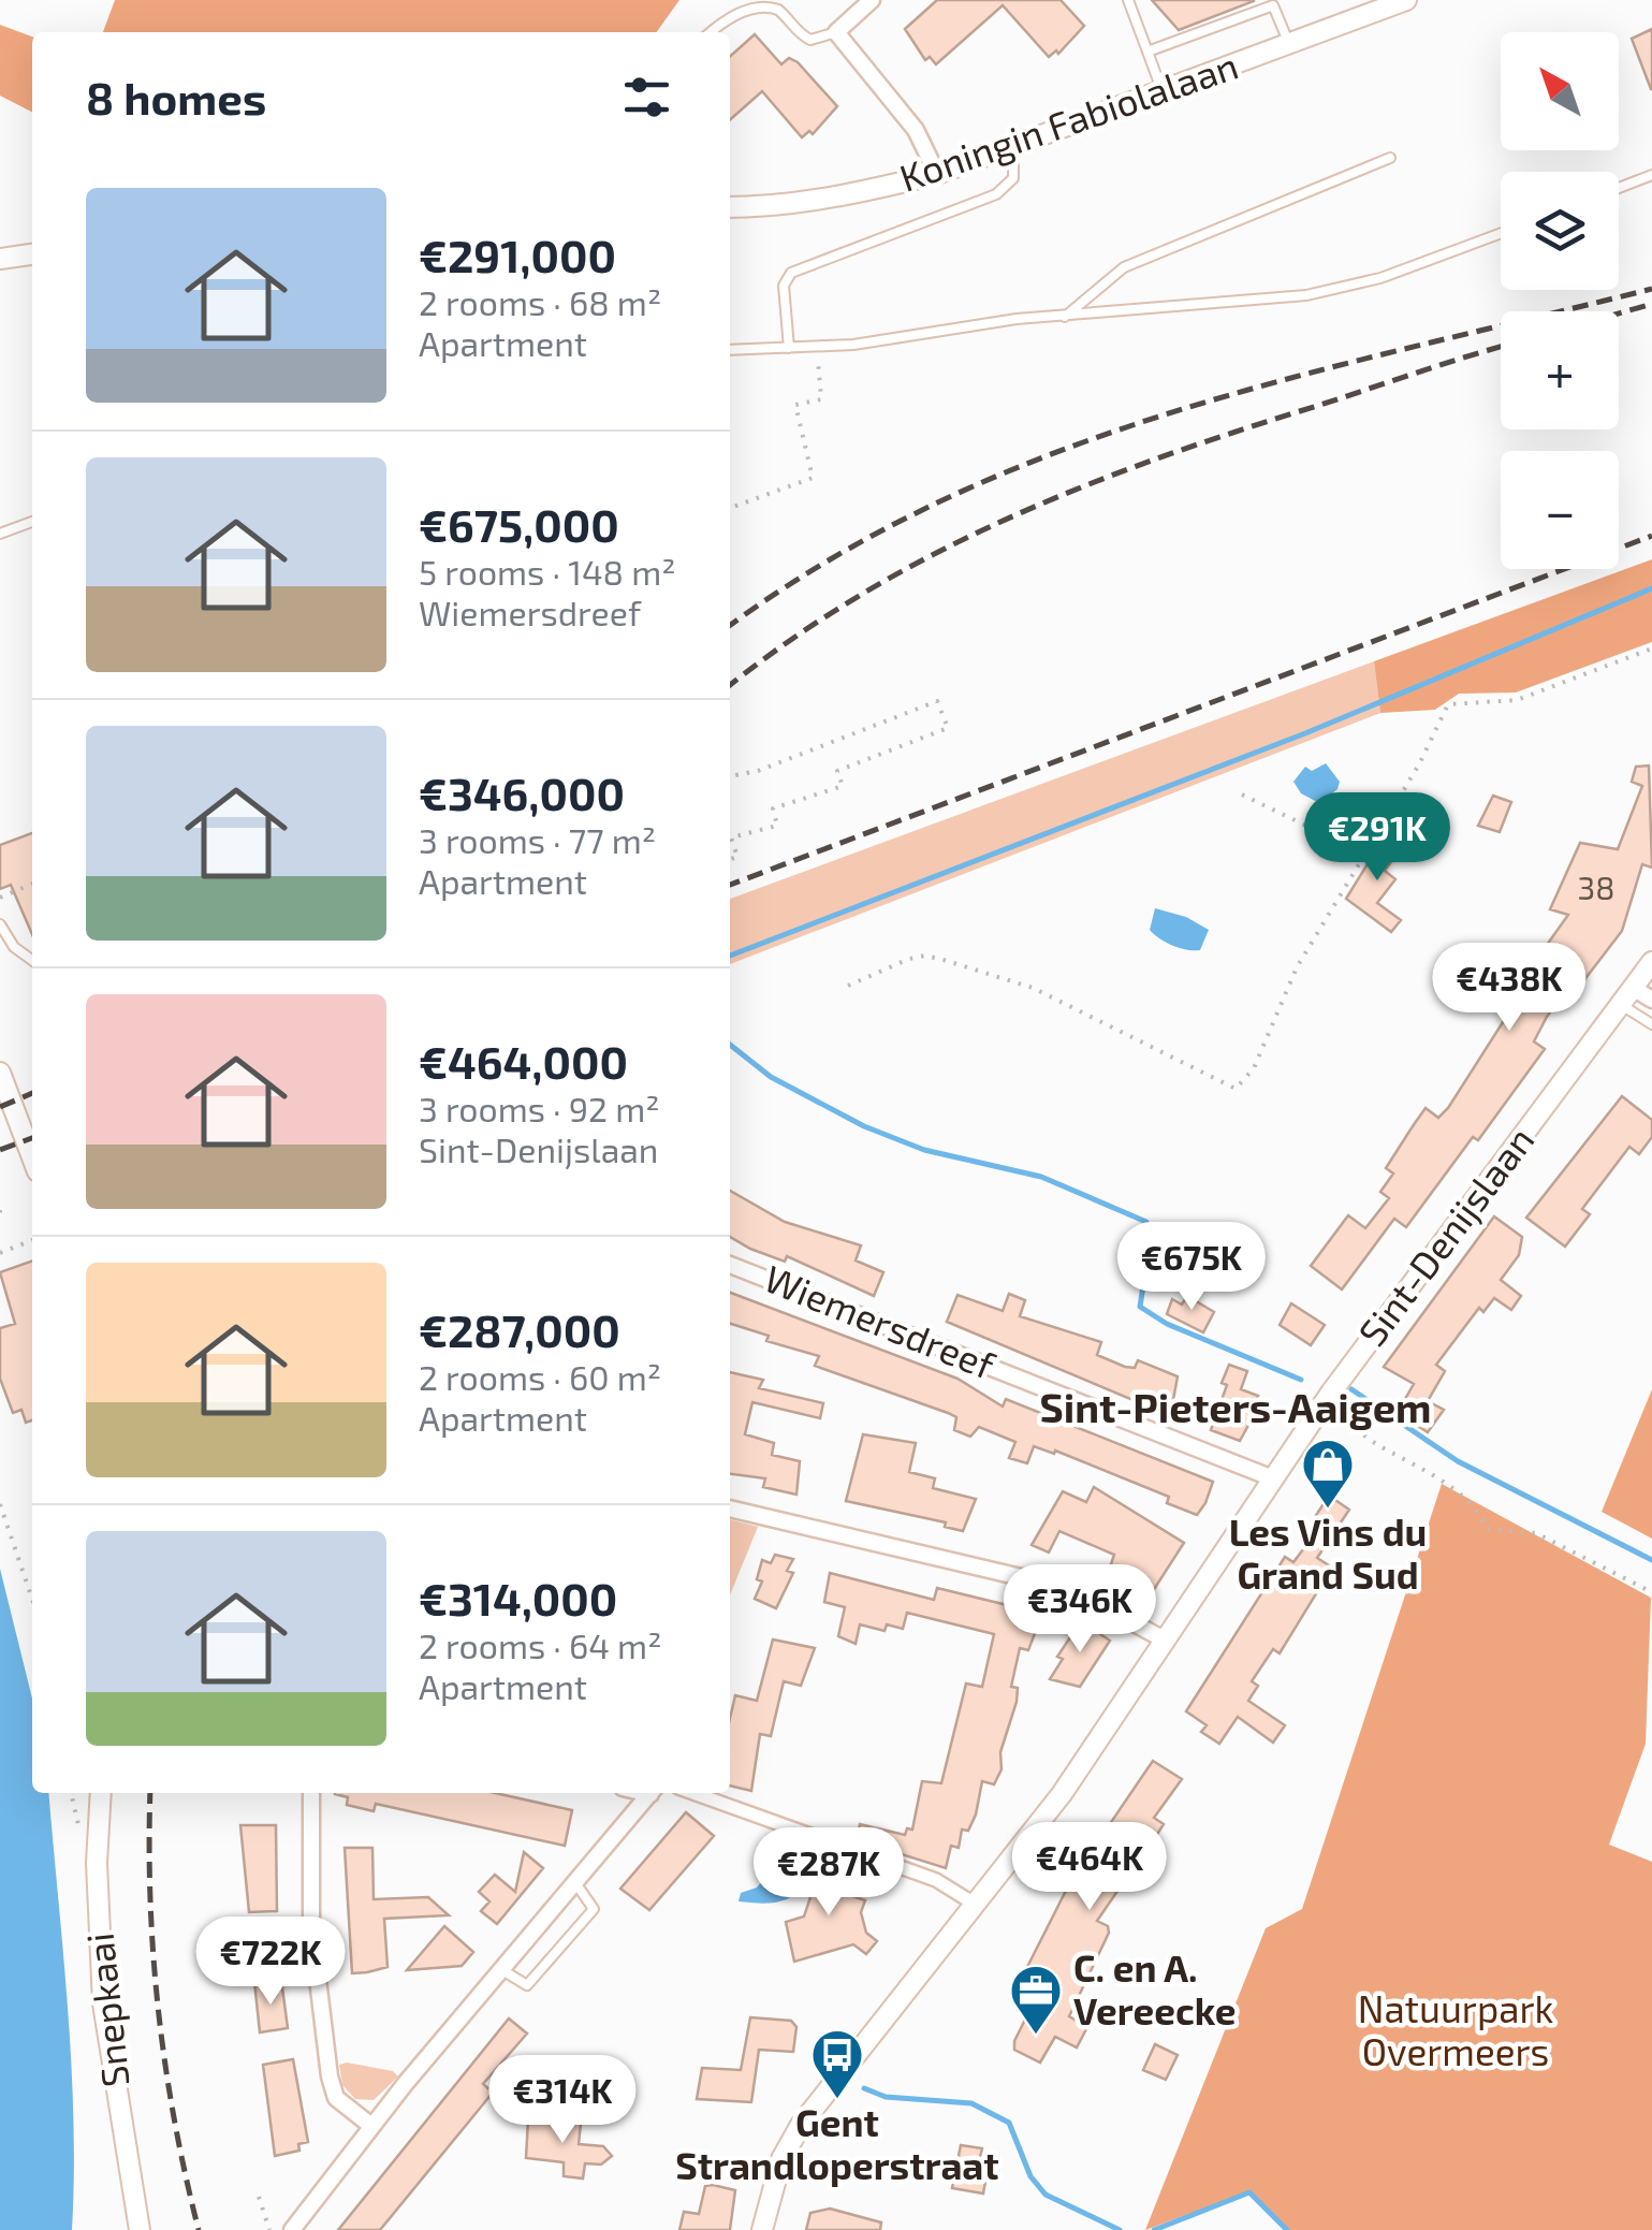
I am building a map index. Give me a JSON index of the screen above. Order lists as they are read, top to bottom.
{
  "streets": {
    "street": [
      "Koningin Fabiolalaan",
      "Sint-Denijslaan",
      "Wiemersdreef",
      "Snepkaai"
    ]
  },
  "crossings": [
    ["Sint-Denijslaan", "Wiemersdreef"]
  ],
  "districts": ["Sint-Pieters-Aaigem"],
  "parks": ["Natuurpark Overmeers"],
  "places": {
    "shop": ["Les Vins du Grand Sud"],
    "office": ["C. en A. Vereecke"],
    "bus stop": ["Gent Strandloperstraat"]
  },
  "house_numbers": ["38"],
  "north": "top left",
  "page": {
    "map_buttons": ["+", "−"],
    "heading": "8 homes",
    "list": [
      {
        "name": "€291,000",
        "note": "2 rooms · 68 m² · Apartment"
      },
      {
        "name": "€675,000",
        "note": "5 rooms · 148 m² · Wiemersdreef"
      },
      {
        "name": "€346,000",
        "note": "3 rooms · 77 m² · Apartment"
      },
      {
        "name": "€464,000",
        "note": "3 rooms · 92 m² · Sint-Denijslaan"
      },
      {
        "name": "€287,000",
        "note": "2 rooms · 60 m² · Apartment"
      },
      {
        "name": "€314,000",
        "note": "2 rooms · 64 m² · Apartment"
      }
    ],
    "price": [
      "€291K",
      "€438K",
      "€675K",
      "€346K",
      "€464K",
      "€287K",
      "€722K",
      "€314K"
    ]
  }
}
